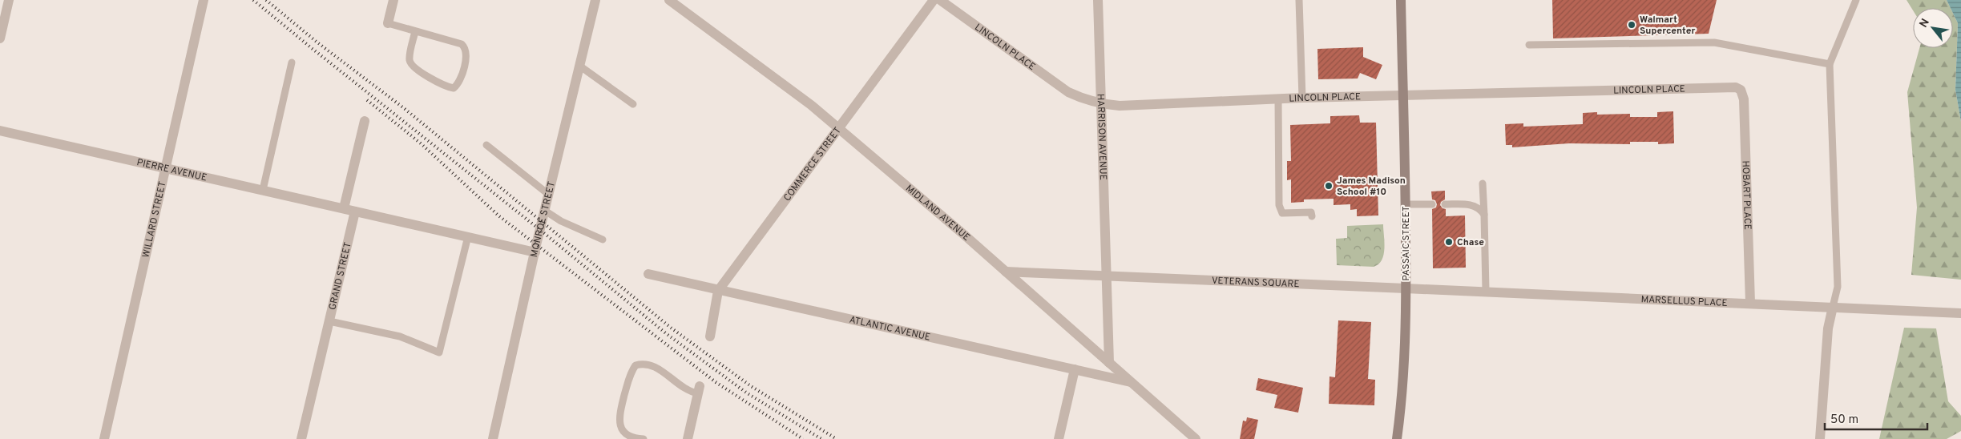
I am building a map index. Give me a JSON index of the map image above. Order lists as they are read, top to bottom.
{
  "streets": {
    "main road": ["PASSAIC STREET"],
    "street": [
      "LINCOLN PLACE",
      "HARRISON AVENUE",
      "COMMERCE STREET",
      "PIERRE AVENUE",
      "HOBART PLACE",
      "MIDLAND AVENUE",
      "WILLARD STREET",
      "MONROE STREET",
      "GRAND STREET",
      "VETERANS SQUARE",
      "MARSELLUS PLACE",
      "ATLANTIC AVENUE"
    ]
  },
  "crossings": [
    ["LINCOLN PLACE", "HARRISON AVENUE"],
    ["LINCOLN PLACE", "HOBART PLACE"],
    ["LINCOLN PLACE", "PASSAIC STREET"],
    ["HARRISON AVENUE", "VETERANS SQUARE"],
    ["COMMERCE STREET", "MIDLAND AVENUE"],
    ["COMMERCE STREET", "ATLANTIC AVENUE"],
    ["PIERRE AVENUE", "WILLARD STREET"],
    ["HOBART PLACE", "MARSELLUS PLACE"],
    ["MIDLAND AVENUE", "VETERANS SQUARE"],
    ["MIDLAND AVENUE", "ATLANTIC AVENUE"],
    ["PASSAIC STREET", "VETERANS SQUARE"],
    ["PASSAIC STREET", "MARSELLUS PLACE"],
    ["VETERANS SQUARE", "MARSELLUS PLACE"]
  ],
  "places": ["Walmart Supercenter", "James Madison School #10", "Chase"],
  "scale_bar": "50 m",
  "north": "top left"
}
